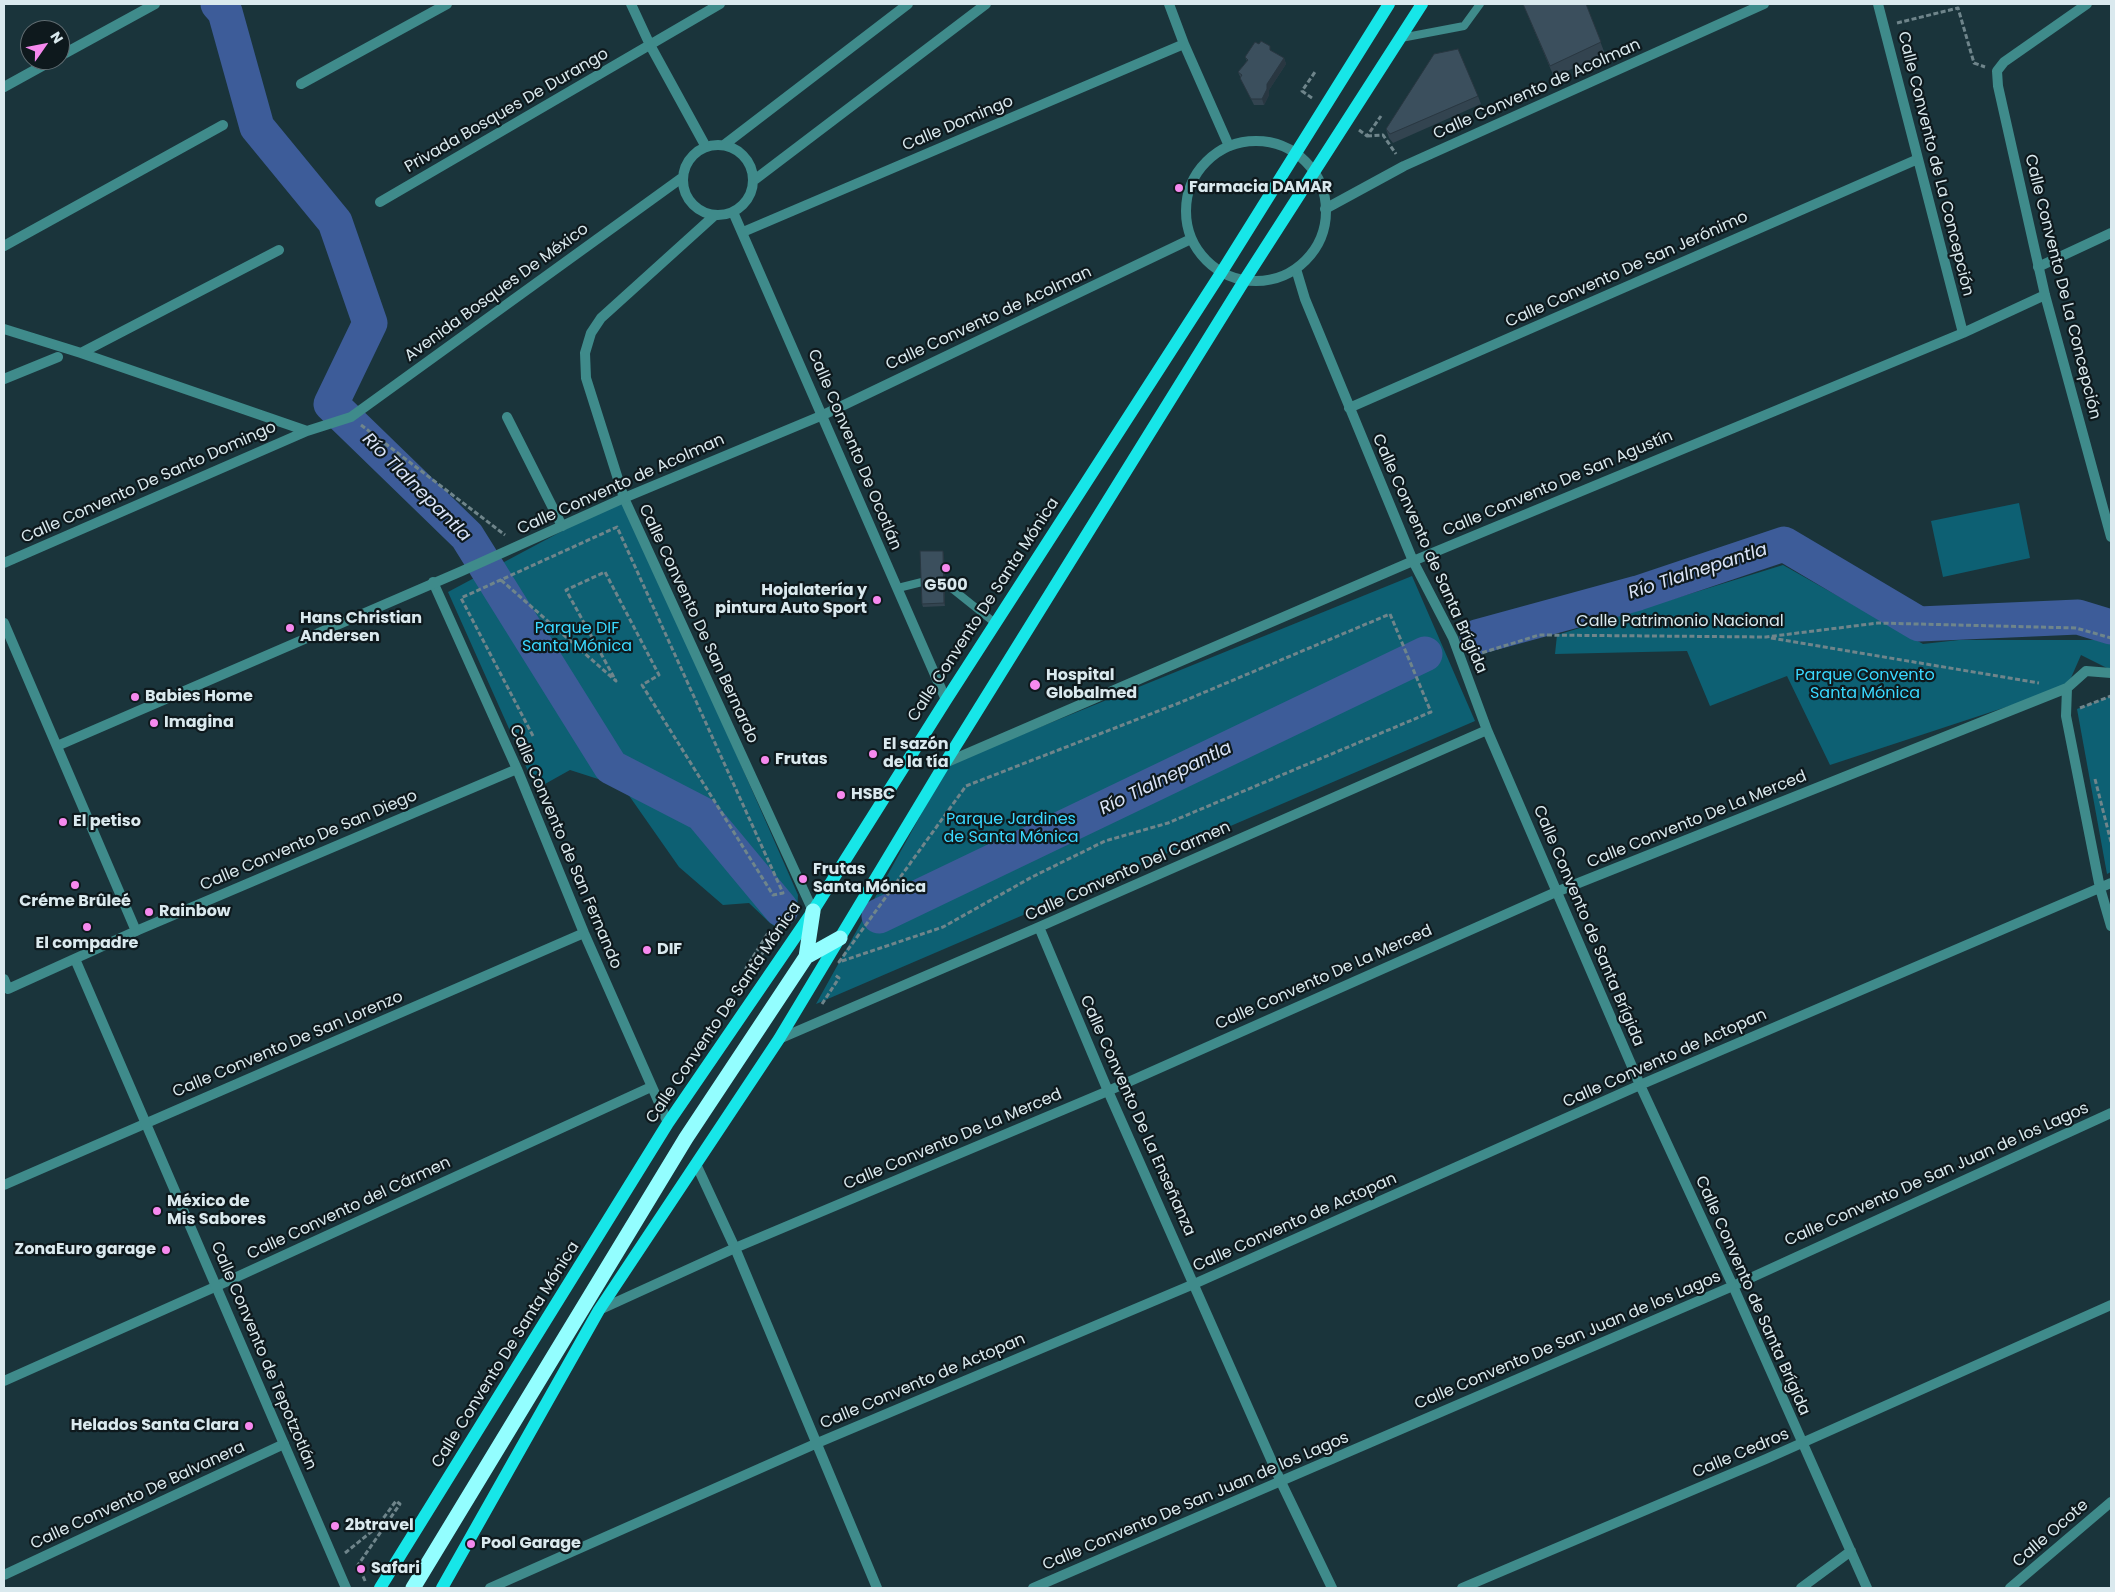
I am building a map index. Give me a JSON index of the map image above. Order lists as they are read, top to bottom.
{
  "streets": {
    "main road": ["Calle Convento De Santa Mónica"],
    "street": [
      "Calle Convento de Acolman",
      "Privada Bosques De Durango",
      "Calle Domingo",
      "Calle Convento de La Concepción",
      "Calle Convento De San Jerónimo",
      "Calle Convento De La Concepción",
      "Avenida Bosques De México",
      "Calle Convento De Ocotlán",
      "Calle Convento De Santo Domingo",
      "Calle Convento De San Agustín",
      "Calle Convento de Santa Brígida",
      "Calle Convento De San Bernardo",
      "Calle Convento De La Merced",
      "Calle Convento De San Diego",
      "Calle Convento de San Fernando",
      "Calle Convento Del Carmen",
      "Calle Convento De San Lorenzo",
      "Calle Convento de Actopan",
      "Calle Convento De La Enseñanza",
      "Calle Convento De San Juan de los Lagos",
      "Calle Convento del Cármen",
      "Calle Convento de Tepotzotlán",
      "Calle Cedros",
      "Calle Convento De Balvanera",
      "Calle Ocote"
    ],
    "path": ["Calle Patrimonio Nacional"]
  },
  "crossings": [
    ["Calle Convento de Acolman", "Calle Convento De Ocotlán"],
    ["Calle Convento de Acolman", "Calle Convento De San Bernardo"],
    ["Calle Convento de Acolman", "Calle Convento de San Fernando"],
    ["Calle Domingo", "Calle Convento De Ocotlán"],
    ["Calle Convento de La Concepción", "Calle Convento De San Jerónimo"],
    ["Calle Convento de La Concepción", "Calle Convento De San Agustín"],
    ["Calle Convento De San Jerónimo", "Calle Convento de Santa Brígida"],
    ["Calle Convento De La Concepción", "Calle Convento De San Agustín"],
    ["Avenida Bosques De México", "Calle Convento De Ocotlán"],
    ["Avenida Bosques De México", "Calle Convento De Santo Domingo"],
    ["Avenida Bosques De México", "Calle Convento De San Bernardo"],
    ["Calle Convento De Ocotlán", "Calle Convento De Santa Mónica"],
    ["Calle Convento De Ocotlán", "Calle Convento De San Bernardo"],
    ["Calle Convento De San Agustín", "Calle Convento de Santa Brígida"],
    ["Calle Convento de Santa Brígida", "Calle Patrimonio Nacional"],
    ["Calle Convento de Santa Brígida", "Calle Convento De La Merced"],
    ["Calle Convento de Santa Brígida", "Calle Convento Del Carmen"],
    ["Calle Convento de Santa Brígida", "Calle Convento de Actopan"],
    ["Calle Convento de Santa Brígida", "Calle Convento De San Juan de los Lagos"],
    ["Calle Convento de Santa Brígida", "Calle Cedros"],
    ["Calle Convento De Santa Mónica", "Calle Convento De San Bernardo"],
    ["Calle Convento De Santa Mónica", "Calle Convento de San Fernando"],
    ["Calle Convento De La Merced", "Calle Convento De La Enseñanza"],
    ["Calle Convento De San Diego", "Calle Convento de San Fernando"],
    ["Calle Convento De San Diego", "Calle Convento de Tepotzotlán"],
    ["Calle Convento de San Fernando", "Calle Convento De San Lorenzo"],
    ["Calle Convento de San Fernando", "Calle Convento del Cármen"],
    ["Calle Convento Del Carmen", "Calle Convento De La Enseñanza"],
    ["Calle Convento De San Lorenzo", "Calle Convento de Tepotzotlán"],
    ["Calle Convento de Actopan", "Calle Convento De La Enseñanza"],
    ["Calle Convento De La Enseñanza", "Calle Convento De San Juan de los Lagos"],
    ["Calle Convento del Cármen", "Calle Convento de Tepotzotlán"],
    ["Calle Convento de Tepotzotlán", "Calle Convento De Balvanera"]
  ],
  "water": ["Río Tlalnepantla"],
  "parks": ["Parque DIF Santa Mónica", "Parque Convento Santa Mónica", "Parque Jardines de Santa Mónica"],
  "places": [
    "Farmacia DAMAR",
    "G500",
    "Hojalatería y pintura Auto Sport",
    "Hans Christian Andersen",
    "Hospital Globalmed",
    "Babies Home",
    "Imagina",
    "El sazón de la tía",
    "Frutas",
    "HSBC",
    "El petiso",
    "Frutas Santa Mónica",
    "Créme Brûleé",
    "Rainbow",
    "El compadre",
    "DIF",
    "México de Mis Sabores",
    "ZonaEuro garage",
    "Helados Santa Clara",
    "2btravel",
    "Pool Garage",
    "Safari"
  ],
  "north": "top right"
}
